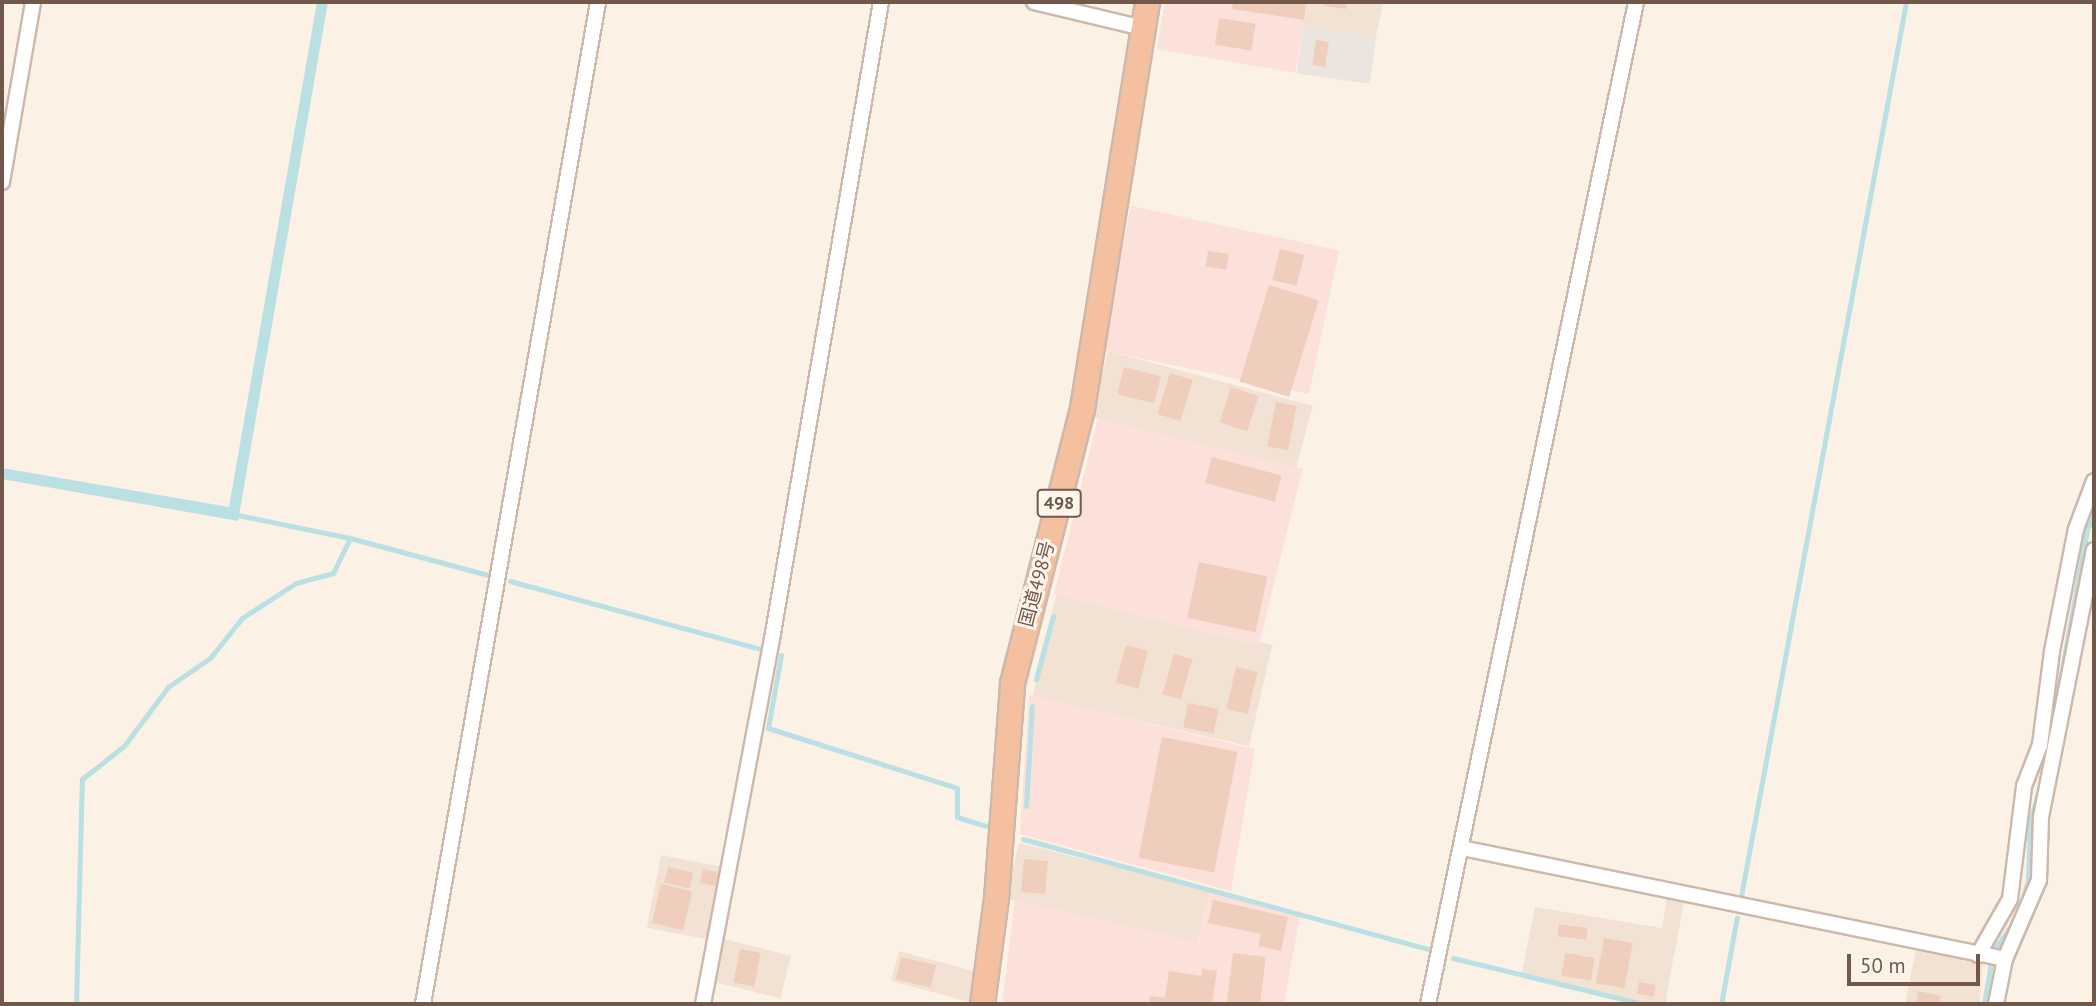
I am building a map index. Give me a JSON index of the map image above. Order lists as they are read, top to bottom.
{
  "streets": {
    "highway": ["498", "国道498号"]
  },
  "scale_bar": "50 m"
}
